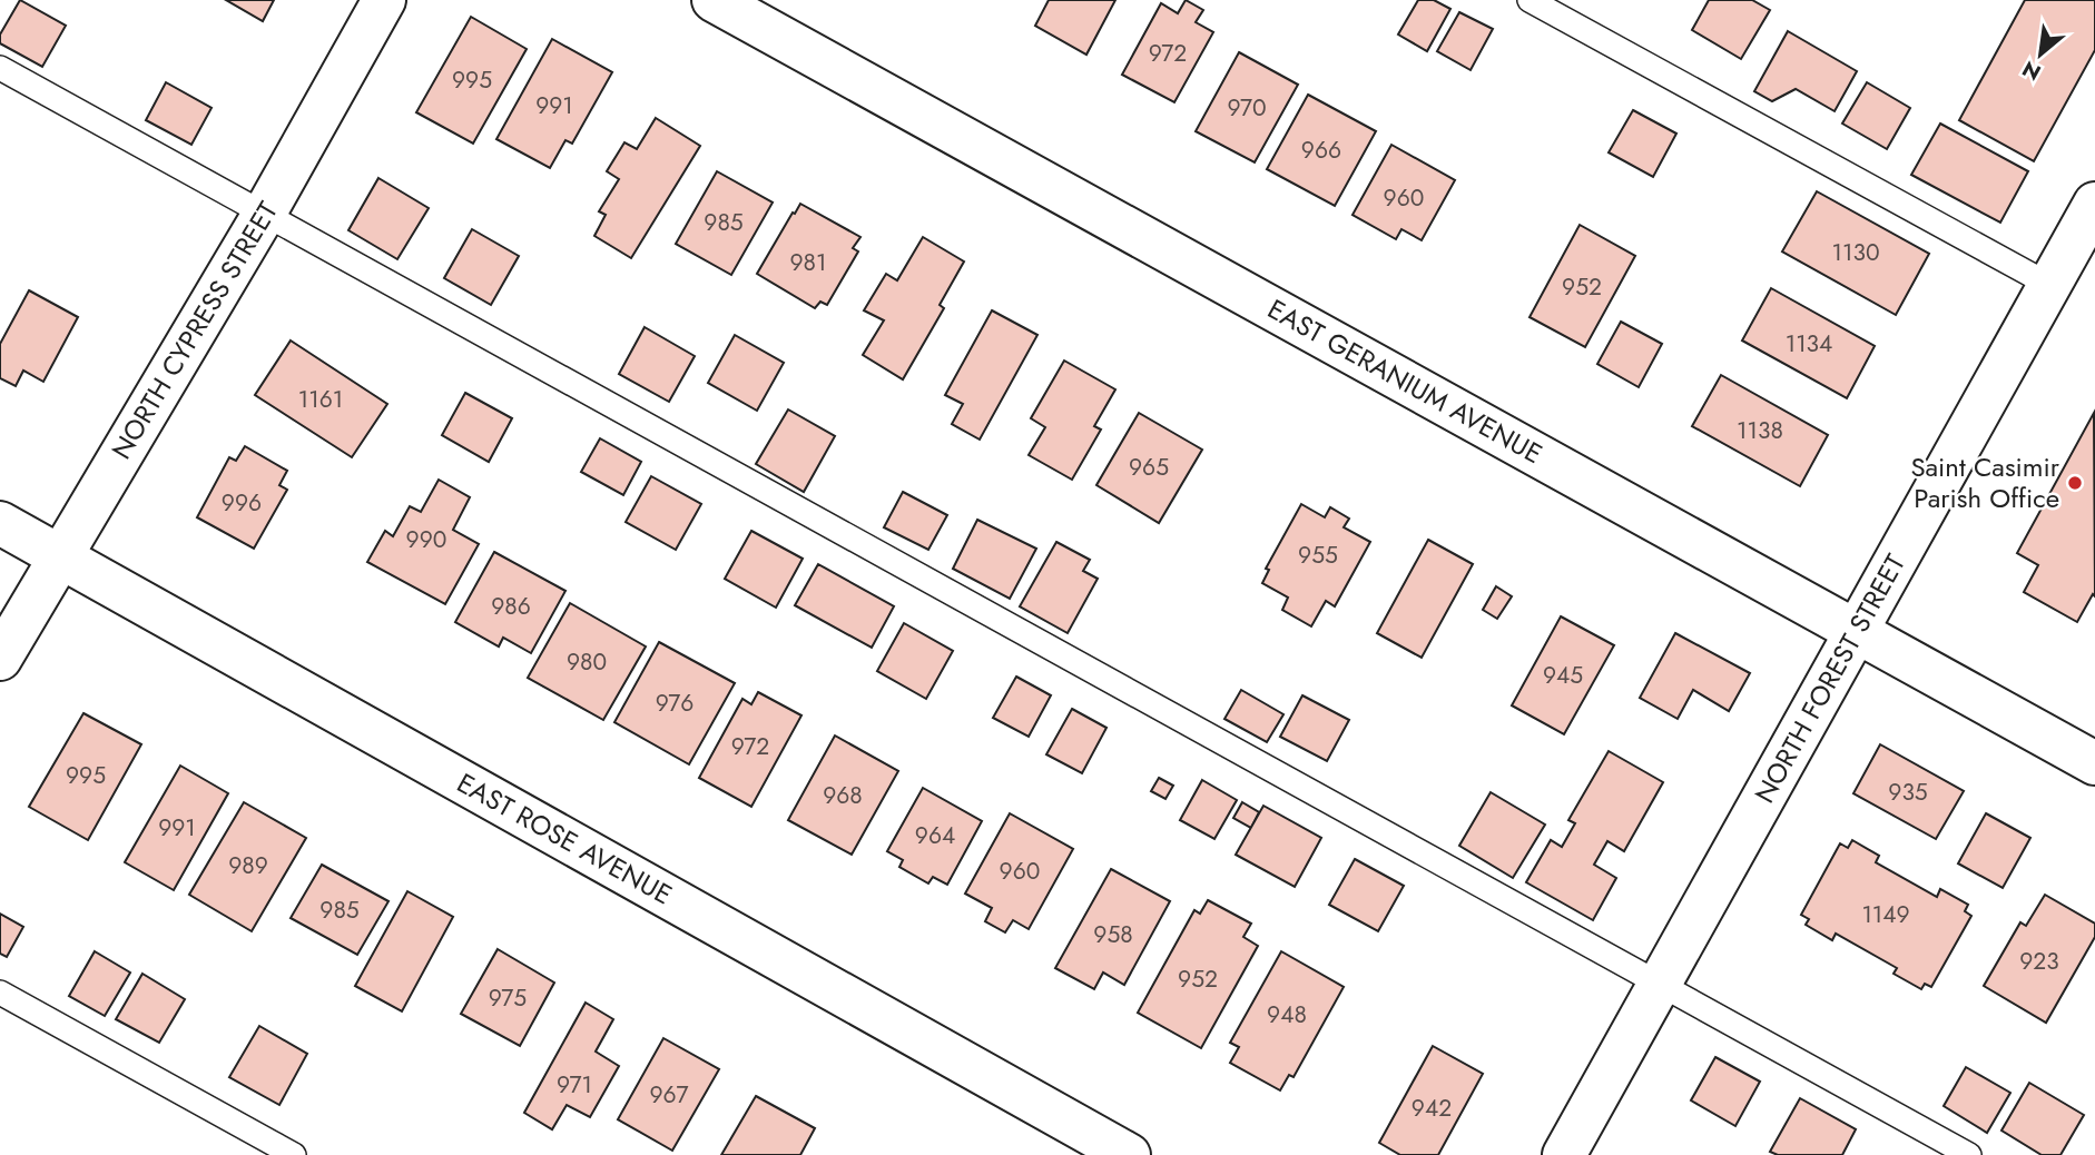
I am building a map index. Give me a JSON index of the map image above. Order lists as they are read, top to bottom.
{
  "streets": {
    "street": [
      "NORTH CYPRESS STREET",
      "EAST GERANIUM AVENUE",
      "NORTH FOREST STREET",
      "EAST ROSE AVENUE"
    ]
  },
  "crossings": [
    ["NORTH CYPRESS STREET", "EAST ROSE AVENUE"],
    ["EAST GERANIUM AVENUE", "NORTH FOREST STREET"]
  ],
  "places": ["Saint Casimir Parish Office"],
  "house_numbers": [
    "972",
    "995",
    "991",
    "970",
    "966",
    "960",
    "985",
    "1130",
    "981",
    "952",
    "1134",
    "1161",
    "1138",
    "965",
    "996",
    "990",
    "955",
    "986",
    "980",
    "945",
    "976",
    "972",
    "995",
    "935",
    "968",
    "991",
    "964",
    "989",
    "960",
    "985",
    "1149",
    "958",
    "923",
    "952",
    "975",
    "948",
    "971",
    "967",
    "942"
  ],
  "north": "bottom left"
}
